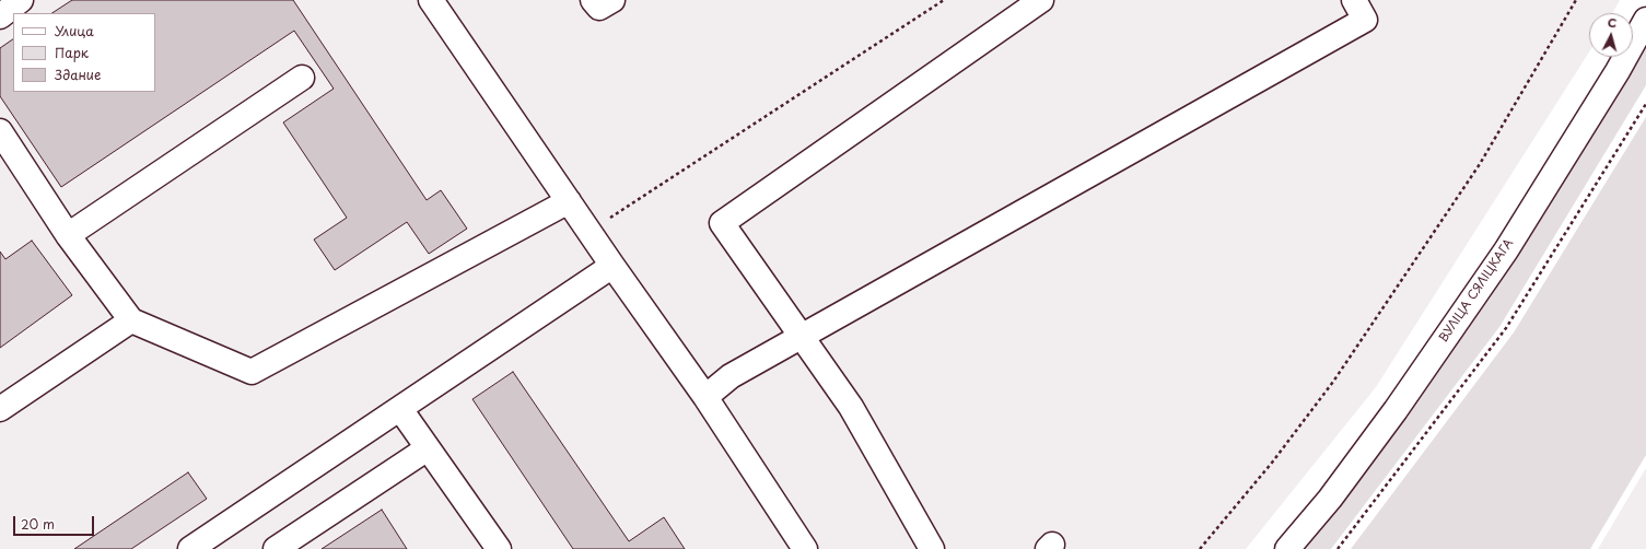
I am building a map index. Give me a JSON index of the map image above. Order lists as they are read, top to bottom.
{
  "streets": {
    "main road": ["ВУЛІЦА СЯЛІЦКАГА"]
  },
  "legend": ["Улица", "Парк", "Здание"],
  "scale_bar": "20 m",
  "north": "top"
}
